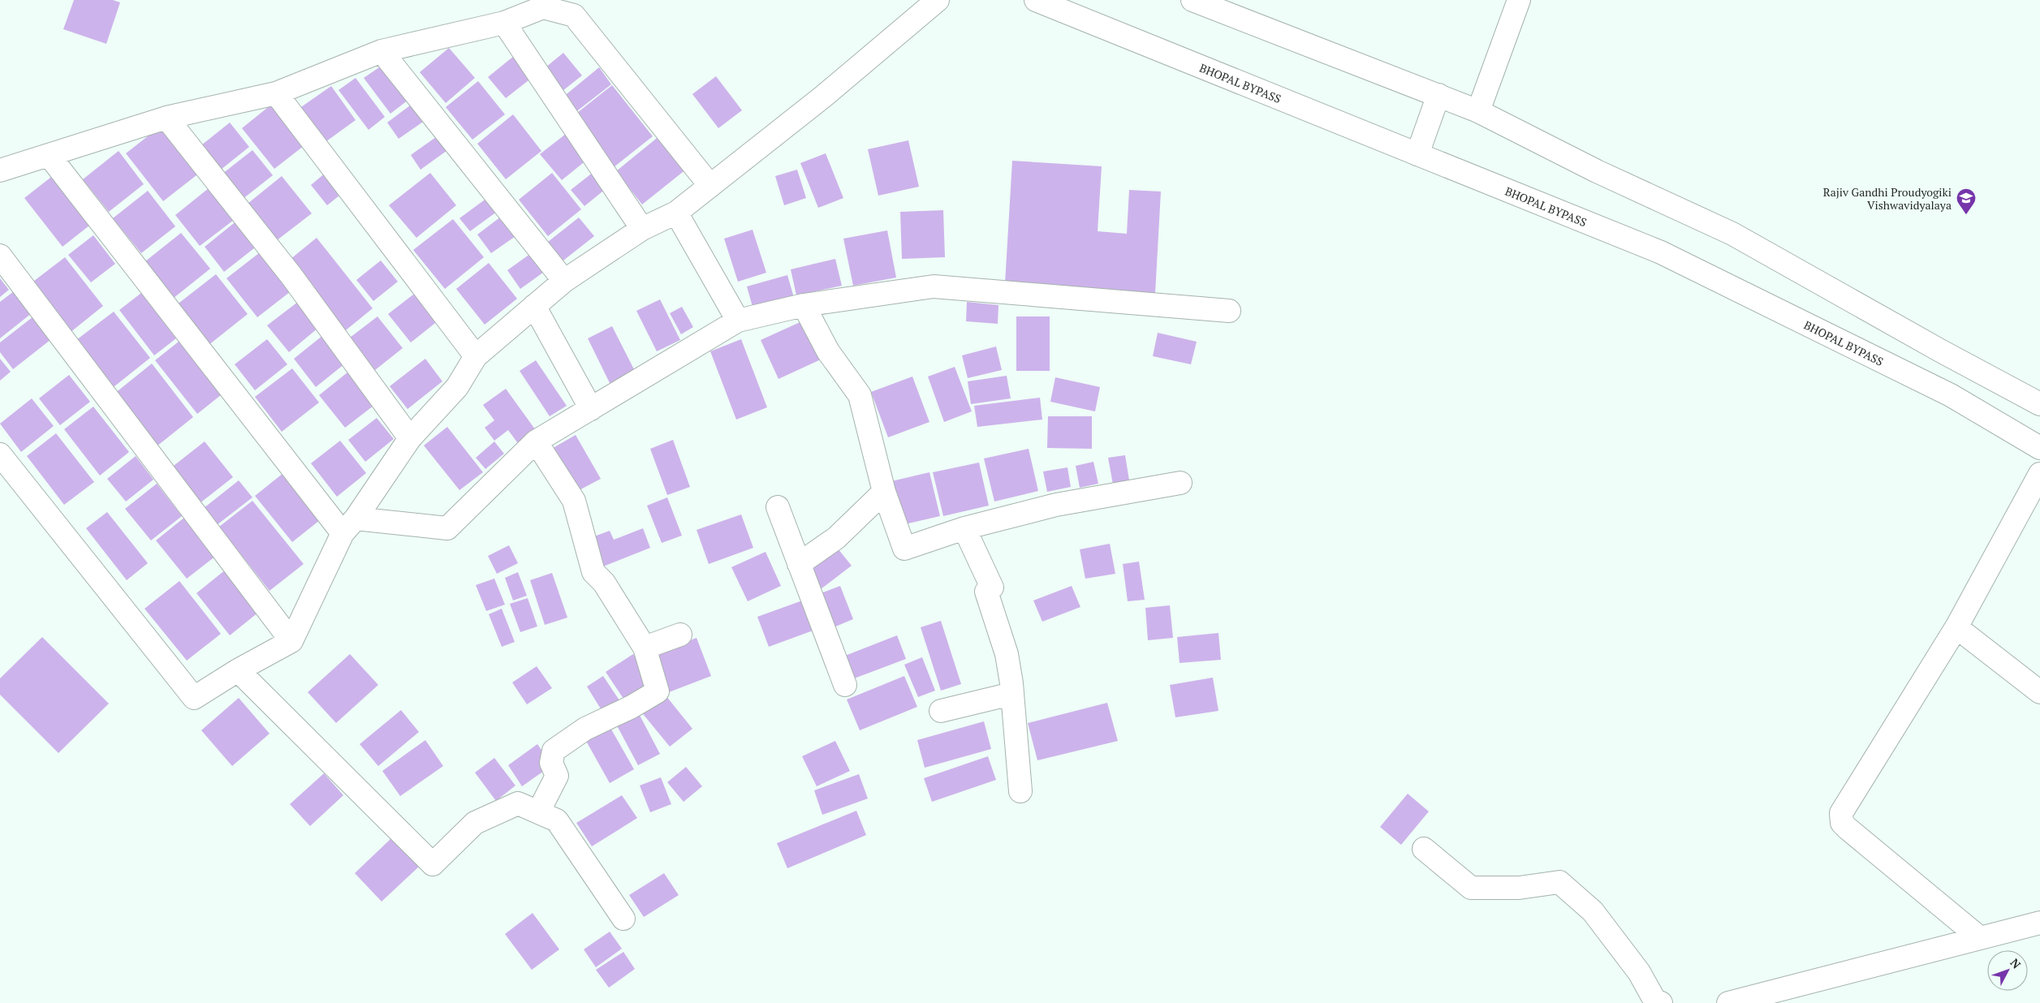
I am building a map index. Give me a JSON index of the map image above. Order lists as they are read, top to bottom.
{
  "streets": {
    "street": ["BHOPAL BYPASS"]
  },
  "places": {
    "school or university": ["Rajiv Gandhi Proudyogiki Vishwavidyalaya"]
  },
  "north": "top right"
}
